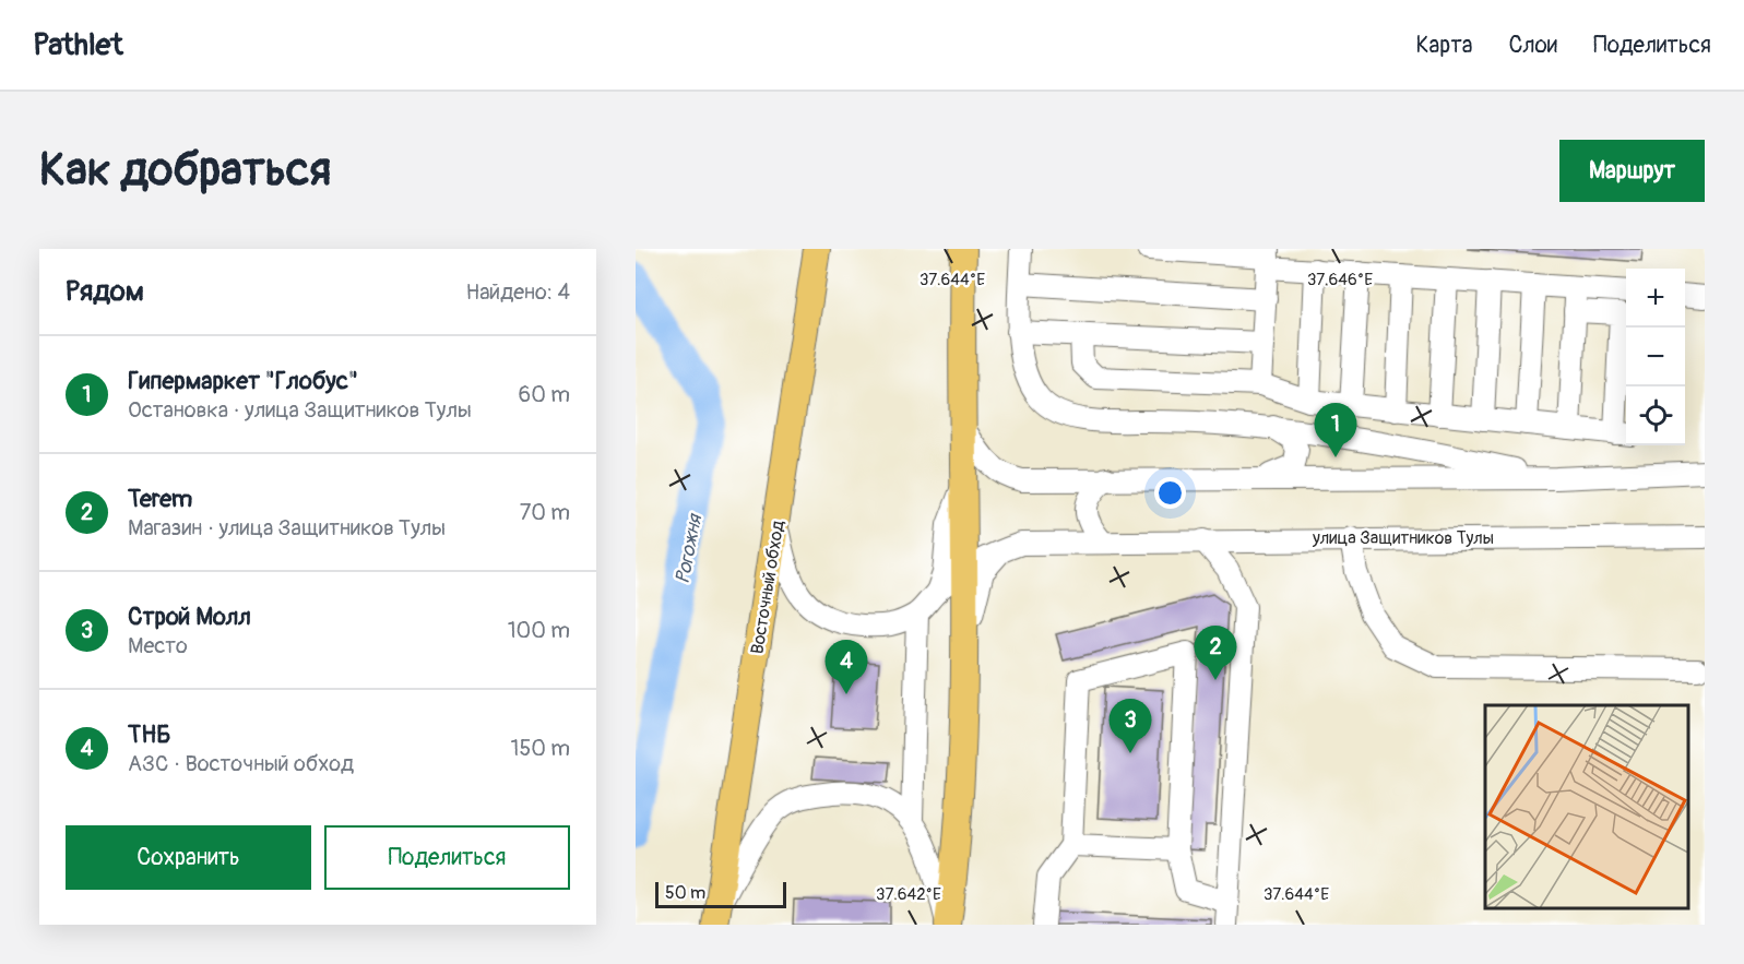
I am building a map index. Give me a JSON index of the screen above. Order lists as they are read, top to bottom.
{
  "streets": {
    "main road": ["Восточный обход"],
    "street": ["улица Защитников Тулы"]
  },
  "water": ["Рогожня"],
  "scale_bar": "50 m",
  "page": {
    "header": "Pathlet",
    "nav": ["Карта", "Слои", "Поделиться"],
    "buttons": [
      "Маршрут",
      ["Сохранить", "Поделиться"]
    ],
    "title": "Как добраться",
    "heading": ["Рядом", "Найдено: 4"],
    "map_buttons": ["+", "−"],
    "list": [
      {
        "mark": "1",
        "name": "Гипермаркет \"Глобус\"",
        "note": "Остановка · улица Защитников Тулы",
        "value": "60 m"
      },
      {
        "mark": "2",
        "name": "Terem",
        "note": "Магазин · улица Защитников Тулы",
        "value": "70 m"
      },
      {
        "mark": "3",
        "name": "Строй Молл",
        "note": "Место",
        "value": "100 m"
      },
      {
        "mark": "4",
        "name": "ТНБ",
        "note": "АЗС · Восточный обход",
        "value": "150 m"
      }
    ],
    "pins": [
      "1",
      "2",
      "4",
      "3"
    ],
    "scale": "50 m"
  },
  "coordinates": ["37.644°E", "37.646°E", "37.642°E"]
}
